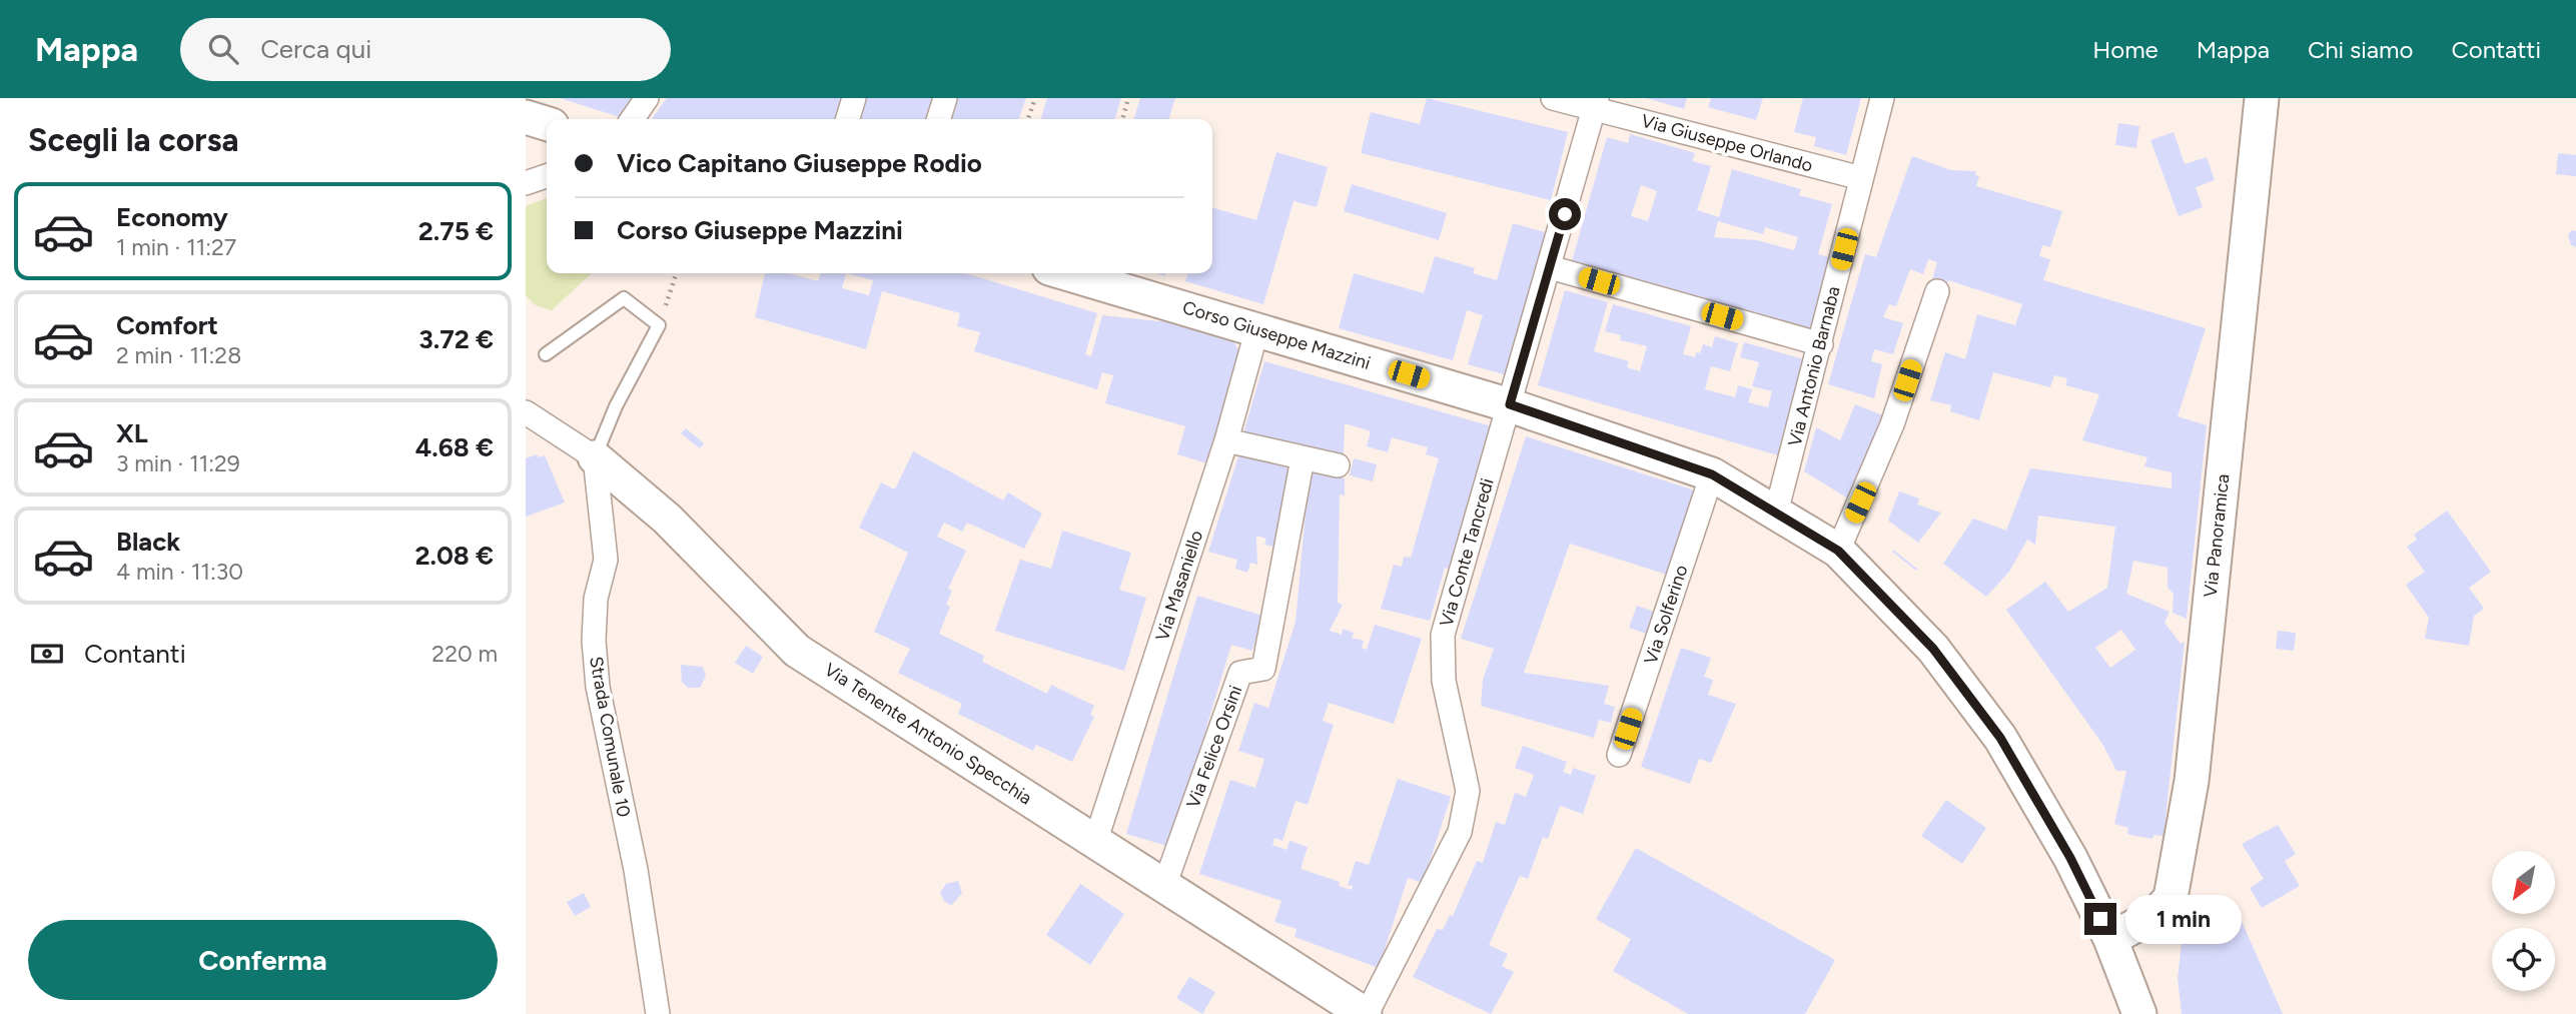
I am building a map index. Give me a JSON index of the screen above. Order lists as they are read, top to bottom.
{
  "streets": {
    "street": [
      "Via Giuseppe Orlando",
      "Corso Giuseppe Mazzini",
      "Via Antonio Barnaba",
      "Via Panoramica",
      "Via Conte Tancredi",
      "Via Masaniello",
      "Via Solferino",
      "Via Tenente Antonio Specchia",
      "Strada Comunale 10",
      "Via Felice Orsini"
    ]
  },
  "crossings": [
    ["Via Giuseppe Orlando", "Via Antonio Barnaba"],
    ["Via Giuseppe Orlando", "Via Conte Tancredi"],
    ["Corso Giuseppe Mazzini", "Via Antonio Barnaba"],
    ["Corso Giuseppe Mazzini", "Via Panoramica"],
    ["Corso Giuseppe Mazzini", "Via Conte Tancredi"],
    ["Corso Giuseppe Mazzini", "Via Masaniello"],
    ["Corso Giuseppe Mazzini", "Via Solferino"],
    ["Via Conte Tancredi", "Via Tenente Antonio Specchia"],
    ["Via Masaniello", "Via Tenente Antonio Specchia"],
    ["Via Tenente Antonio Specchia", "Strada Comunale 10"],
    ["Via Tenente Antonio Specchia", "Via Felice Orsini"]
  ],
  "north": "bottom left",
  "page": {
    "header": "Mappa",
    "search": "Cerca qui",
    "nav": [
      "Home",
      "Mappa",
      "Chi siamo",
      "Contatti"
    ],
    "heading": "Scegli la corsa",
    "banner": ["Vico Capitano Giuseppe Rodio", "Corso Giuseppe Mazzini"],
    "list": [
      {
        "name": "Economy",
        "note": "1 min · 11:27",
        "value": "2.75 €"
      },
      {
        "name": "Comfort",
        "note": "2 min · 11:28",
        "value": "3.72 €"
      },
      {
        "name": "XL",
        "note": "3 min · 11:29",
        "value": "4.68 €"
      },
      {
        "name": "Black",
        "note": "4 min · 11:30",
        "value": "2.08 €"
      }
    ],
    "pay": ["Contanti", "220 m"],
    "bubble": "1 min",
    "buttons": "Conferma"
  }
}
